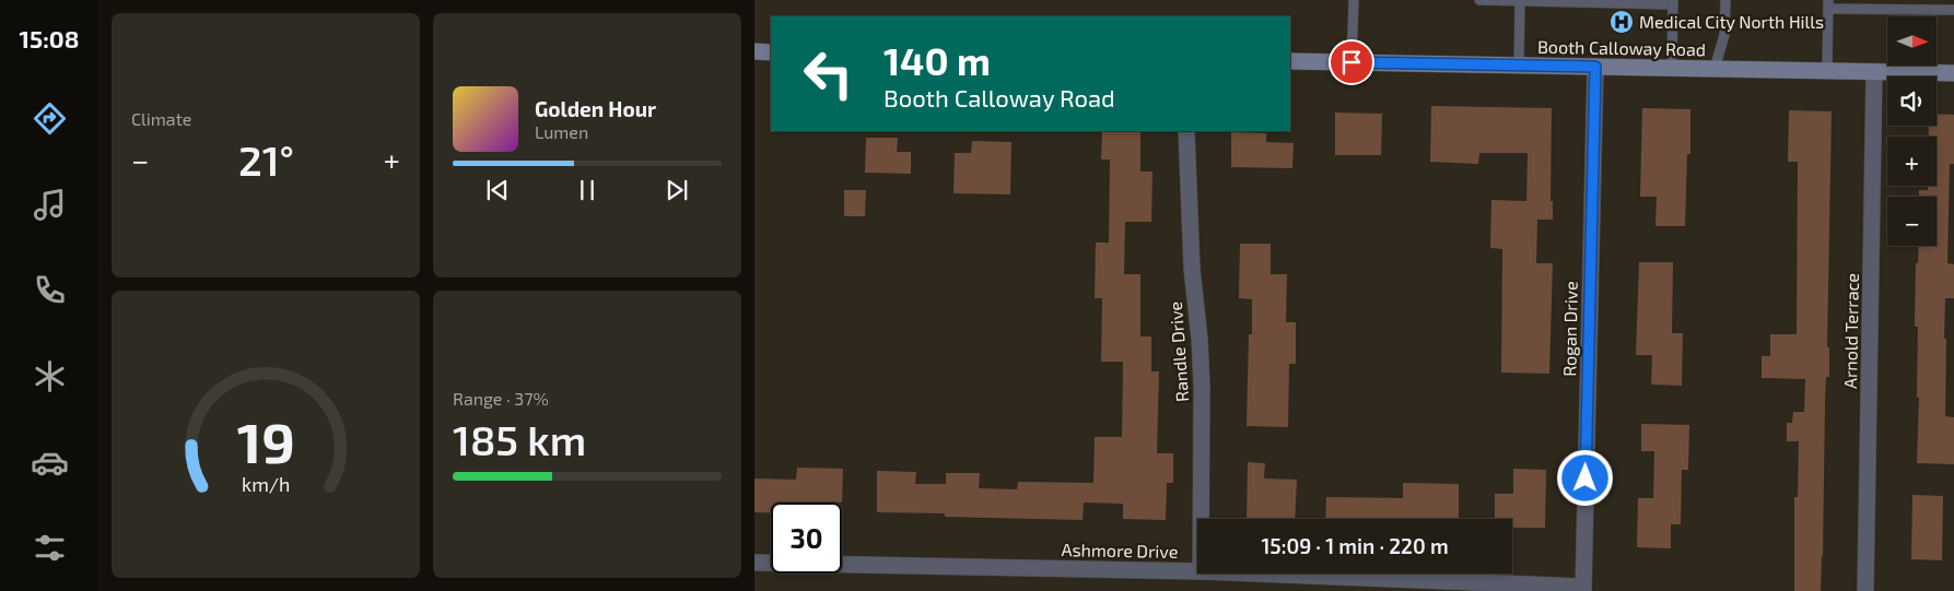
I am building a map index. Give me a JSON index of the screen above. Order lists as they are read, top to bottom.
{
  "streets": {
    "street": [
      "Booth Calloway Road",
      "Rogan Drive",
      "Arnold Terrace",
      "Randle Drive",
      "Ashmore Drive"
    ]
  },
  "crossings": [
    ["Booth Calloway Road", "Rogan Drive"],
    ["Booth Calloway Road", "Arnold Terrace"],
    ["Rogan Drive", "Ashmore Drive"]
  ],
  "places": {
    "hospital": ["Medical City North Hills"]
  },
  "north": "right",
  "page": {
    "tabs": "15:08",
    "tile": [
      "Climate",
      ["Range · 37%", "185 km"]
    ],
    "map_buttons": ["+", "−"],
    "turn": ["140 m", "Booth Calloway Road"],
    "song": ["Golden Hour", "Lumen"],
    "heat": ["−", "21°", "+"],
    "limit": "30",
    "trip": "15:09 · 1 min · 220 m",
    "gauge": ["19", "km/h"]
  }
}
